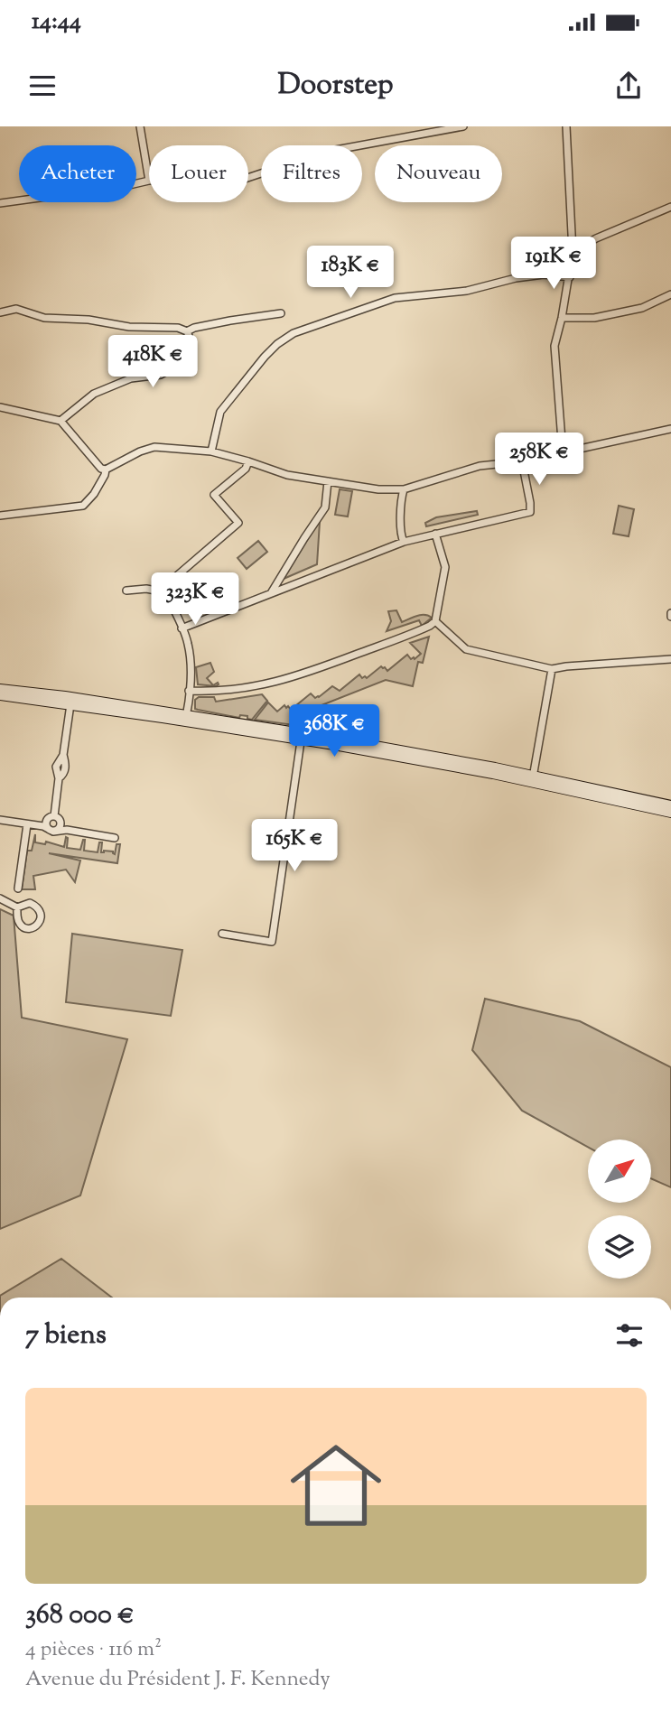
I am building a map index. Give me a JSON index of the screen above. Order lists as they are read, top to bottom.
{
  "north": "top right",
  "page": {
    "status": "14:44",
    "header": "Doorstep",
    "chip": [
      "Acheter",
      "Louer",
      "Filtres",
      "Nouveau"
    ],
    "price": [
      "191K €",
      "183K €",
      "418K €",
      "258K €",
      "323K €",
      "368K €",
      "165K €"
    ],
    "heading": "7 biens",
    "list": [
      {
        "name": "368 000 €",
        "note": "4 pièces · 116 m² · Avenue du Président J. F. Kennedy"
      }
    ]
  }
}
